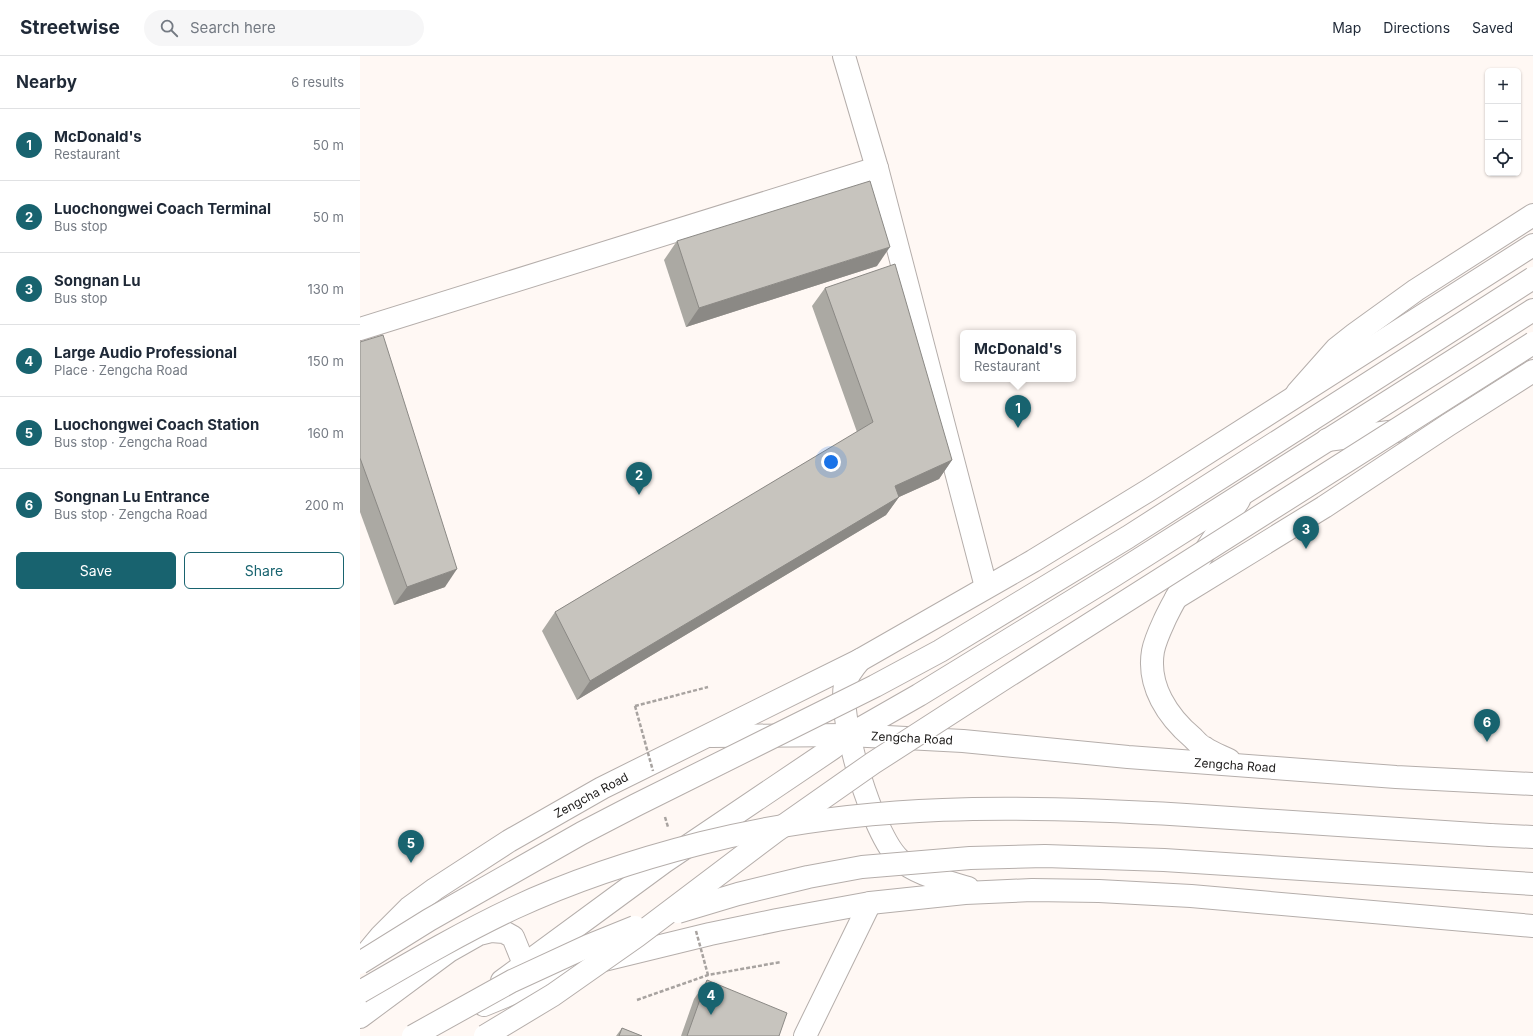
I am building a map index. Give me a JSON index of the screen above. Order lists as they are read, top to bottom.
{
  "streets": {
    "main road": ["Zengcha Road"]
  },
  "page": {
    "header": "Streetwise",
    "search": "Search here",
    "nav": ["Map", "Directions", "Saved"],
    "heading": ["Nearby", "6 results"],
    "map_buttons": ["+", "−"],
    "list": [
      {
        "mark": "1",
        "name": "McDonald's",
        "note": "Restaurant",
        "value": "50 m"
      },
      {
        "mark": "2",
        "name": "Luochongwei Coach Terminal",
        "note": "Bus stop",
        "value": "50 m"
      },
      {
        "mark": "3",
        "name": "Songnan Lu",
        "note": "Bus stop",
        "value": "130 m"
      },
      {
        "mark": "4",
        "name": "Large Audio Professional",
        "note": "Place · Zengcha Road",
        "value": "150 m"
      },
      {
        "mark": "5",
        "name": "Luochongwei Coach Station",
        "note": "Bus stop · Zengcha Road",
        "value": "160 m"
      },
      {
        "mark": "6",
        "name": "Songnan Lu Entrance",
        "note": "Bus stop · Zengcha Road",
        "value": "200 m"
      }
    ],
    "popup": ["McDonald's", "Restaurant"],
    "pins": [
      "1",
      "2",
      "3",
      "6",
      "5",
      "4"
    ],
    "buttons": ["Save", "Share"]
  }
}
